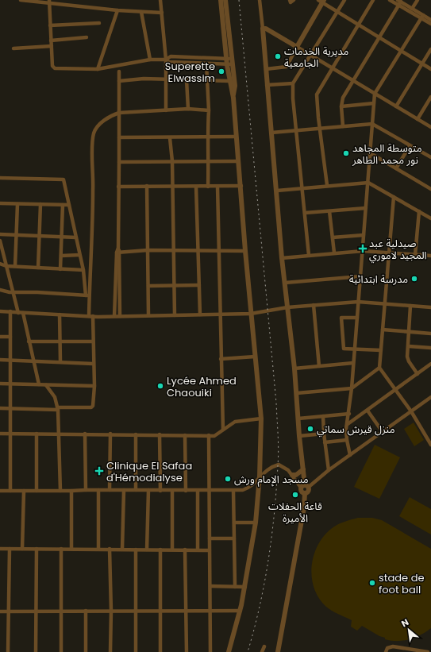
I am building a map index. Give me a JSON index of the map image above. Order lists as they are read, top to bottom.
{
  "places": {
    "other": [
      "مديرية الخدمات الجامعية",
      "Superette Elwassim",
      "متوسطة المجاهد نور محمد الطاهر",
      "مدرسة ابتدائية",
      "Lycée Ahmed Chaouiki",
      "منزل قيرش سماتي",
      "مسجد الإمام ورش",
      "قاعة الحفلات الأميرة",
      "stade de foot ball"
    ],
    "health": ["صيدلية عبد المجيد لاموري", "Clinique El Safaa d'Hémodialyse"]
  },
  "north": "top left"
}
